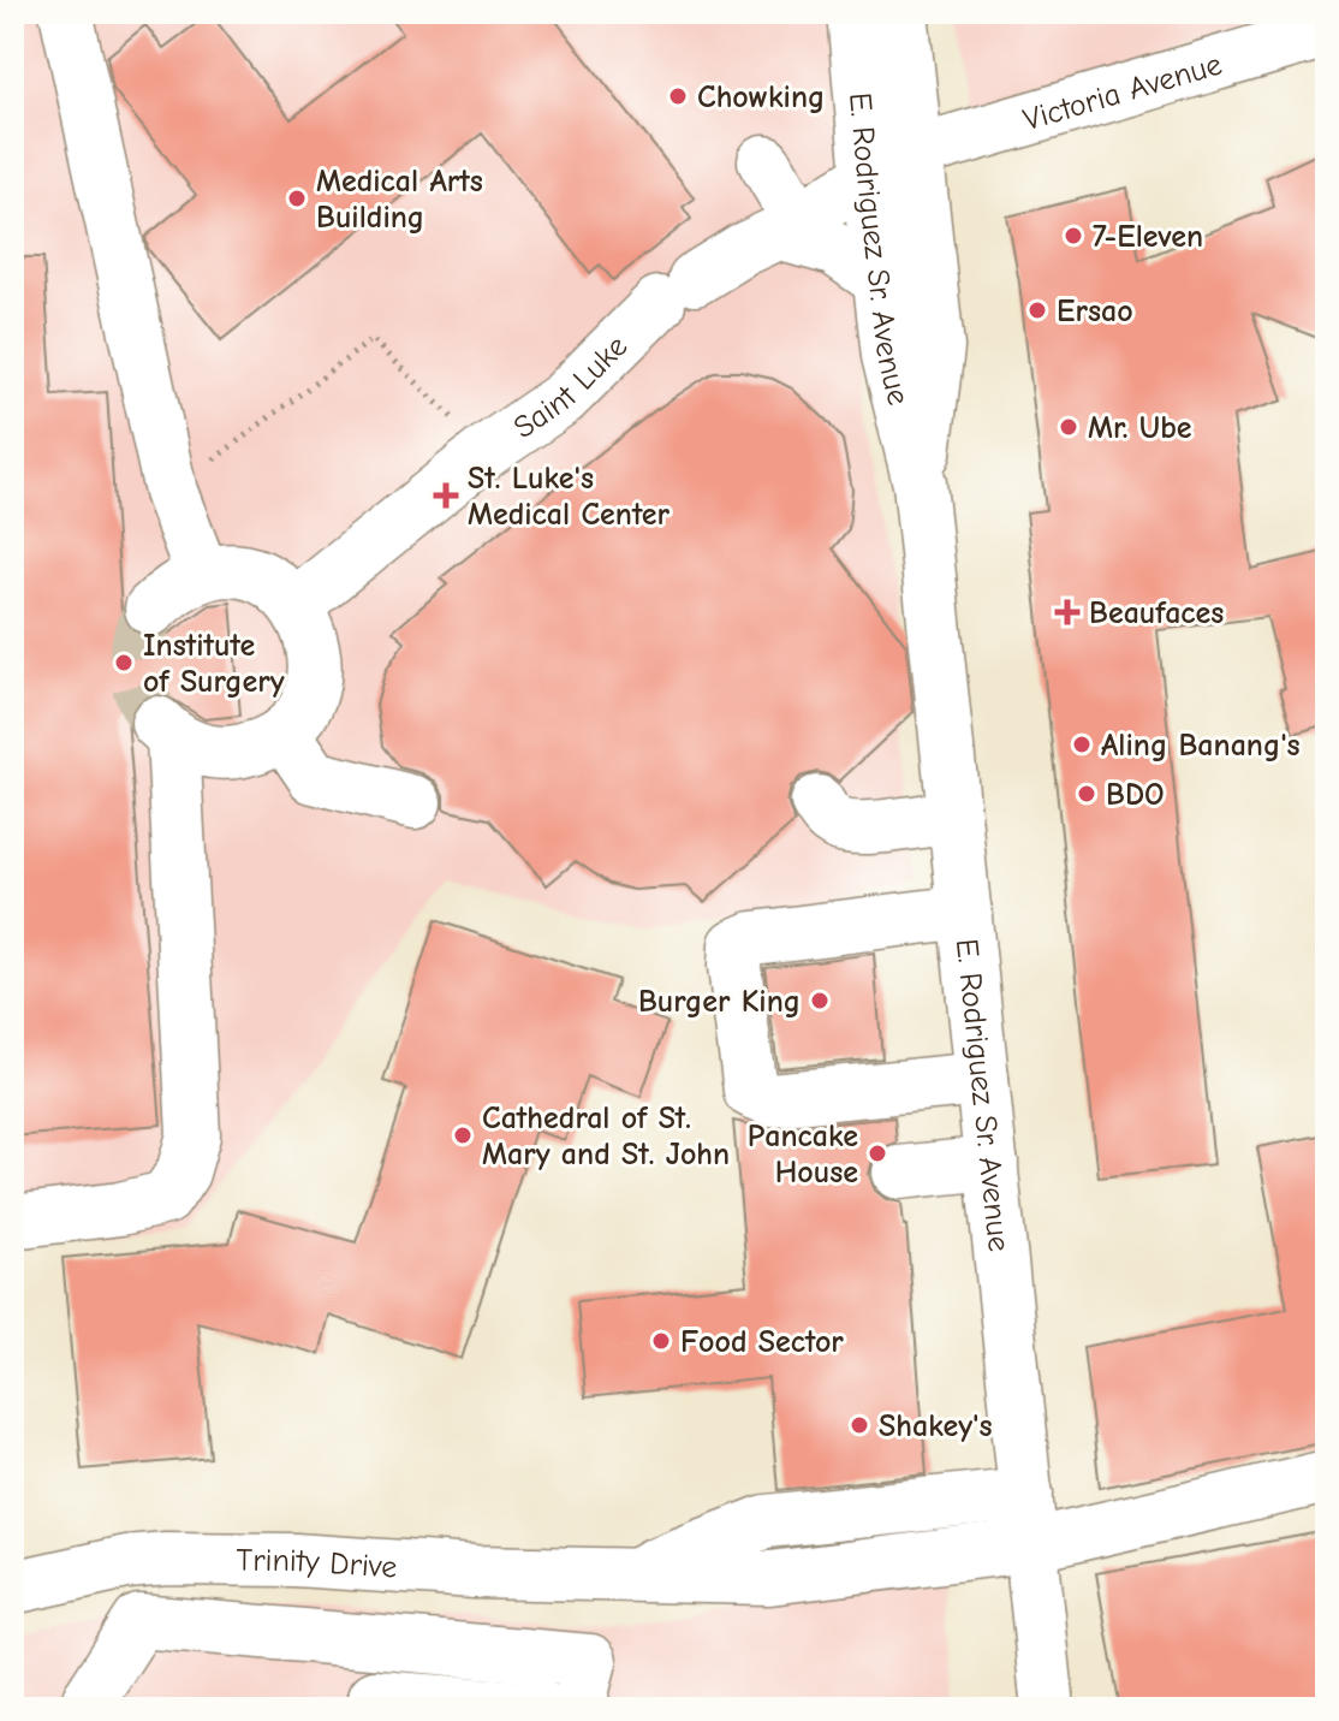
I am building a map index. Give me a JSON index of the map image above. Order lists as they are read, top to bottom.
{
  "streets": {
    "main road": [
      "Victoria Avenue",
      "E. Rodriguez Sr. Avenue",
      "Saint Luke",
      "Trinity Drive"
    ]
  },
  "crossings": [
    ["Victoria Avenue", "E. Rodriguez Sr. Avenue"],
    ["E. Rodriguez Sr. Avenue", "Saint Luke"],
    ["E. Rodriguez Sr. Avenue", "Trinity Drive"]
  ],
  "places": {
    "other": [
      "Chowking",
      "Medical Arts Building",
      "7-Eleven",
      "Ersao",
      "Mr. Ube",
      "Institute of Surgery",
      "Aling Banang's",
      "BDO",
      "Burger King",
      "Cathedral of St. Mary and St. John",
      "Pancake House",
      "Food Sector",
      "Shakey's"
    ],
    "health": ["St. Luke's Medical Center", "Beaufaces"]
  }
}
